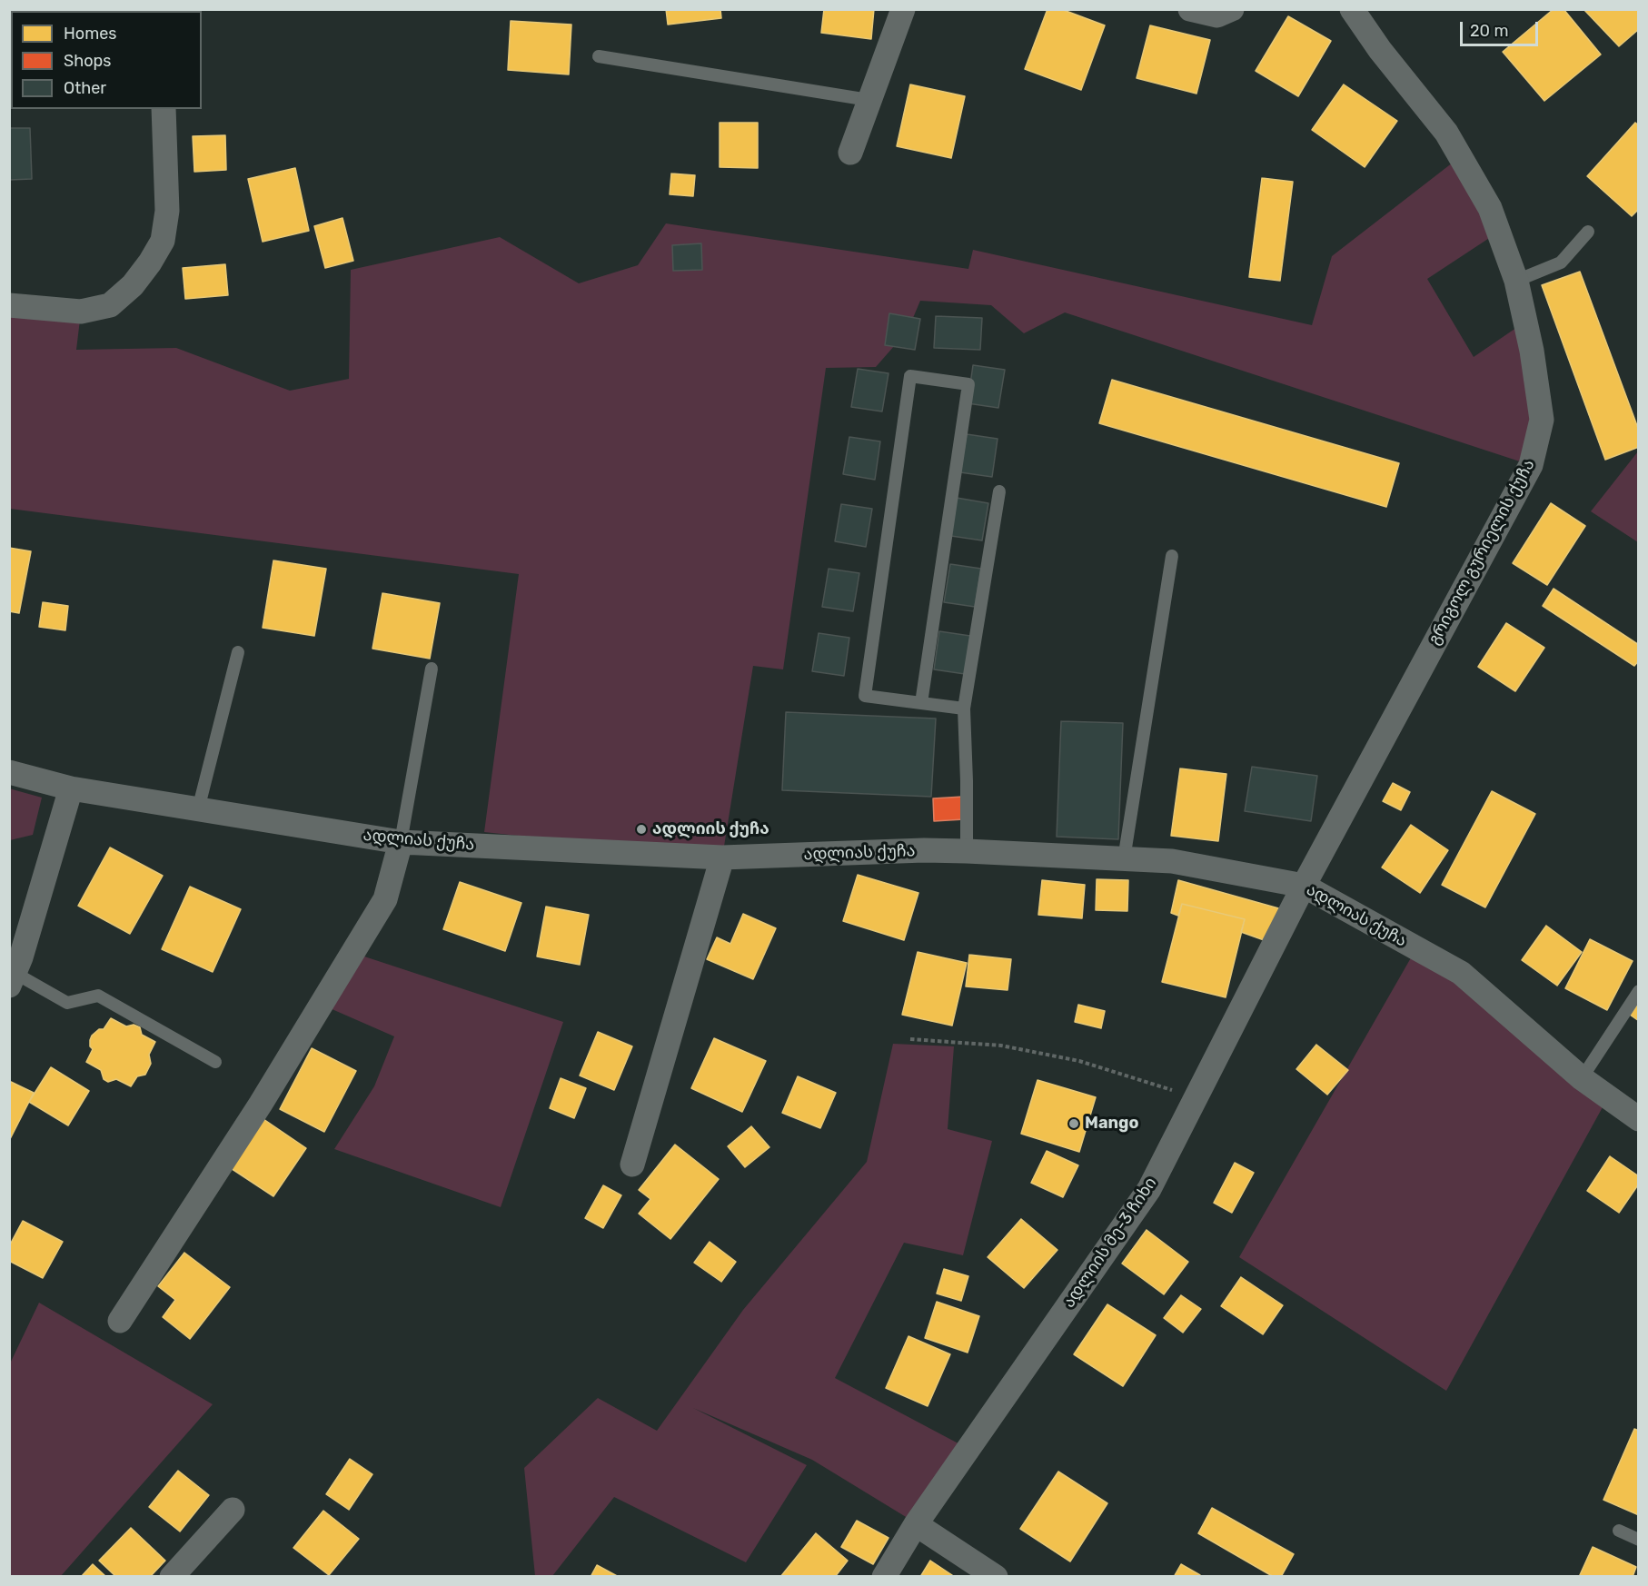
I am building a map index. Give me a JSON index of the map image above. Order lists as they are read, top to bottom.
{
  "streets": {
    "street": ["გრიგოლ გურიელის ქუჩა", "ადლიას ქუჩა", "ადლიის მე-3 ჩიხი"]
  },
  "crossings": [
    ["გრიგოლ გურიელის ქუჩა", "ადლიას ქუჩა"],
    ["გრიგოლ გურიელის ქუჩა", "ადლიის მე-3 ჩიხი"],
    ["ადლიას ქუჩა", "ადლიის მე-3 ჩიხი"]
  ],
  "places": ["ადლიის ქუჩა", "Mango"],
  "legend": ["Homes", "Shops", "Other"],
  "scale_bar": "20 m"
}
